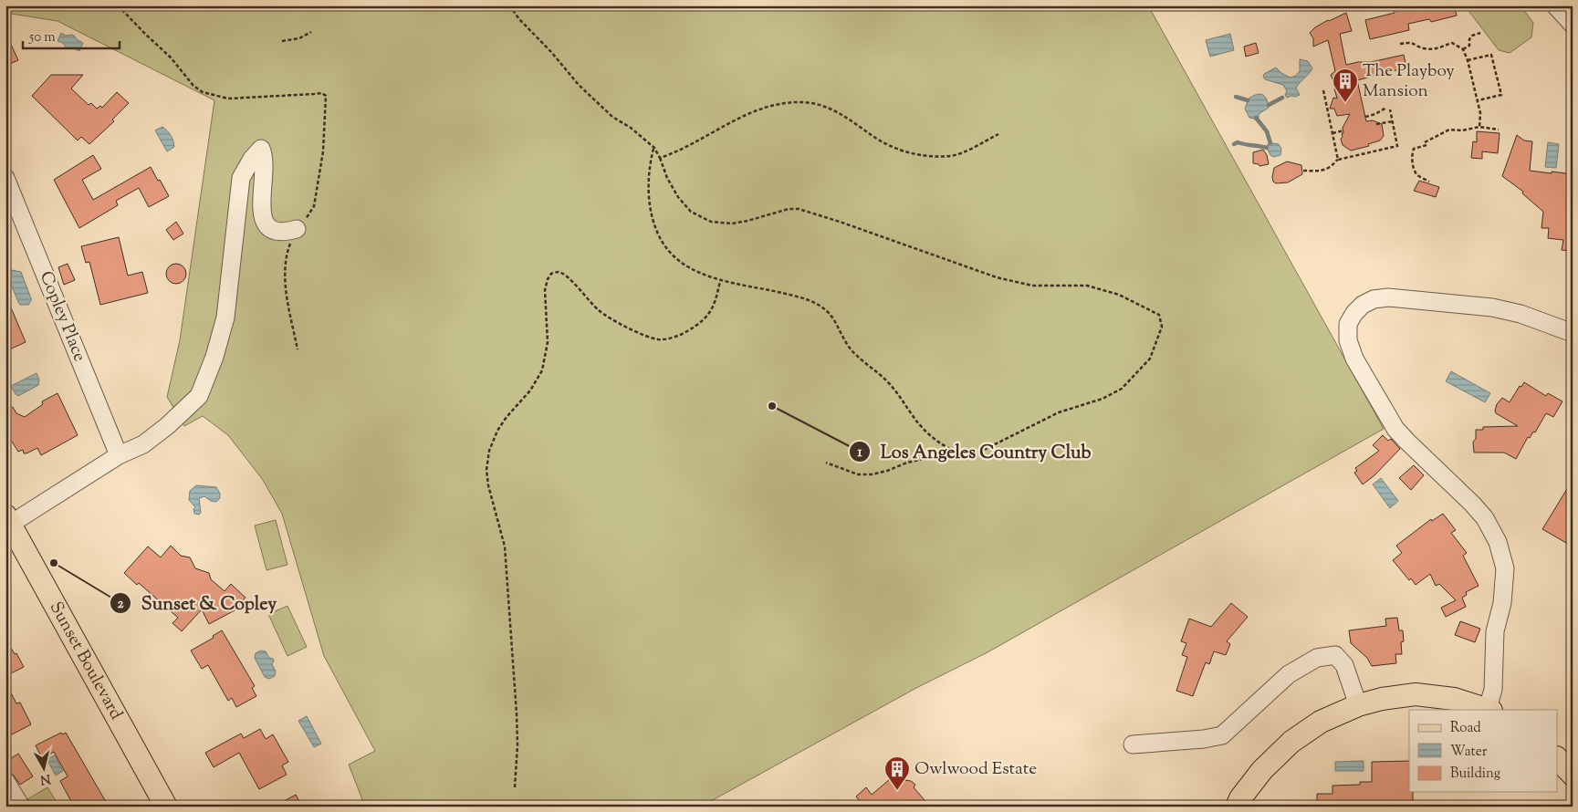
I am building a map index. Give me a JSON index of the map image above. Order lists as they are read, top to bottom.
{
  "streets": {
    "main road": ["Sunset Boulevard"],
    "street": ["Copley Place"]
  },
  "places": {
    "building": ["The Playboy Mansion", "Owlwood Estate"],
    "other": ["Los Angeles Country Club", "Sunset & Copley"]
  },
  "legend": ["Road", "Water", "Building"],
  "scale_bar": "50 m",
  "north": "bottom"
}
